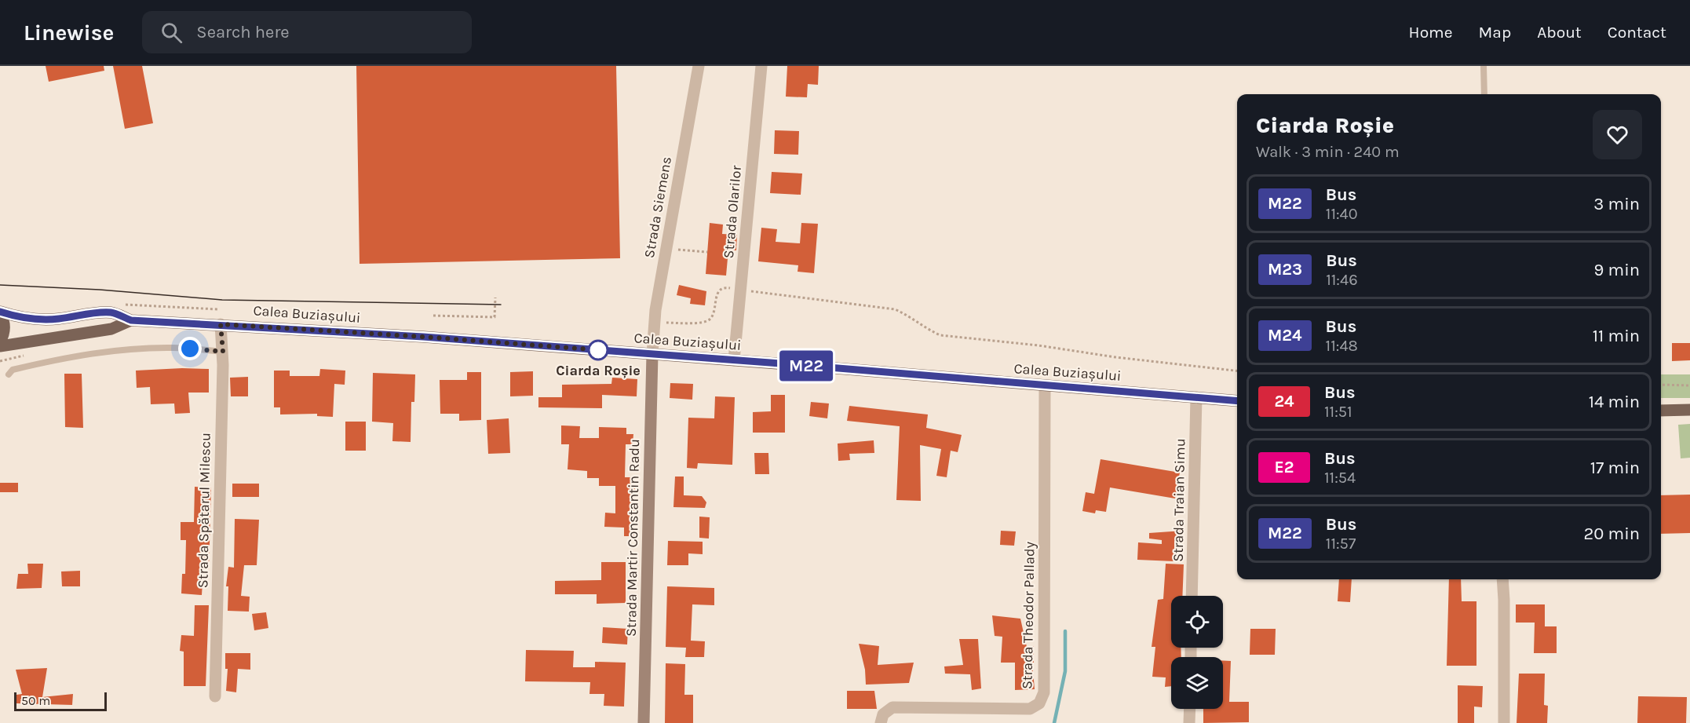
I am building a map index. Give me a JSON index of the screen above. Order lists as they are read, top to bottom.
{
  "streets": {
    "main road": ["Calea Buziașului"],
    "street": [
      "Strada Siemens",
      "Strada Olarilor",
      "Strada Traian Simu",
      "Strada Spătarul Milescu",
      "Strada Martir Constantin Radu",
      "Strada Theodor Pallady"
    ]
  },
  "crossings": [
    ["Strada Siemens", "Calea Buziașului"],
    ["Strada Siemens", "Strada Martir Constantin Radu"],
    ["Strada Olarilor", "Calea Buziașului"],
    ["Calea Buziașului", "Strada Traian Simu"],
    ["Calea Buziașului", "Strada Spătarul Milescu"],
    ["Calea Buziașului", "Strada Martir Constantin Radu"],
    ["Calea Buziașului", "Strada Theodor Pallady"]
  ],
  "places": ["Ciarda Roșie"],
  "lines": ["bus line M22"],
  "scale_bar": "50 m",
  "page": {
    "header": "Linewise",
    "search": "Search here",
    "nav": [
      "Home",
      "Map",
      "About",
      "Contact"
    ],
    "on_map": "M22",
    "heading": ["Ciarda Roșie", "Walk · 3 min · 240 m"],
    "list": [
      {
        "mark": "M22",
        "name": "Bus",
        "note": "11:40",
        "value": "3 min"
      },
      {
        "mark": "M23",
        "name": "Bus",
        "note": "11:46",
        "value": "9 min"
      },
      {
        "mark": "M24",
        "name": "Bus",
        "note": "11:48",
        "value": "11 min"
      },
      {
        "mark": "24",
        "name": "Bus",
        "note": "11:51",
        "value": "14 min"
      },
      {
        "mark": "E2",
        "name": "Bus",
        "note": "11:54",
        "value": "17 min"
      },
      {
        "mark": "M22",
        "name": "Bus",
        "note": "11:57",
        "value": "20 min"
      }
    ],
    "scale": "50 m"
  }
}
